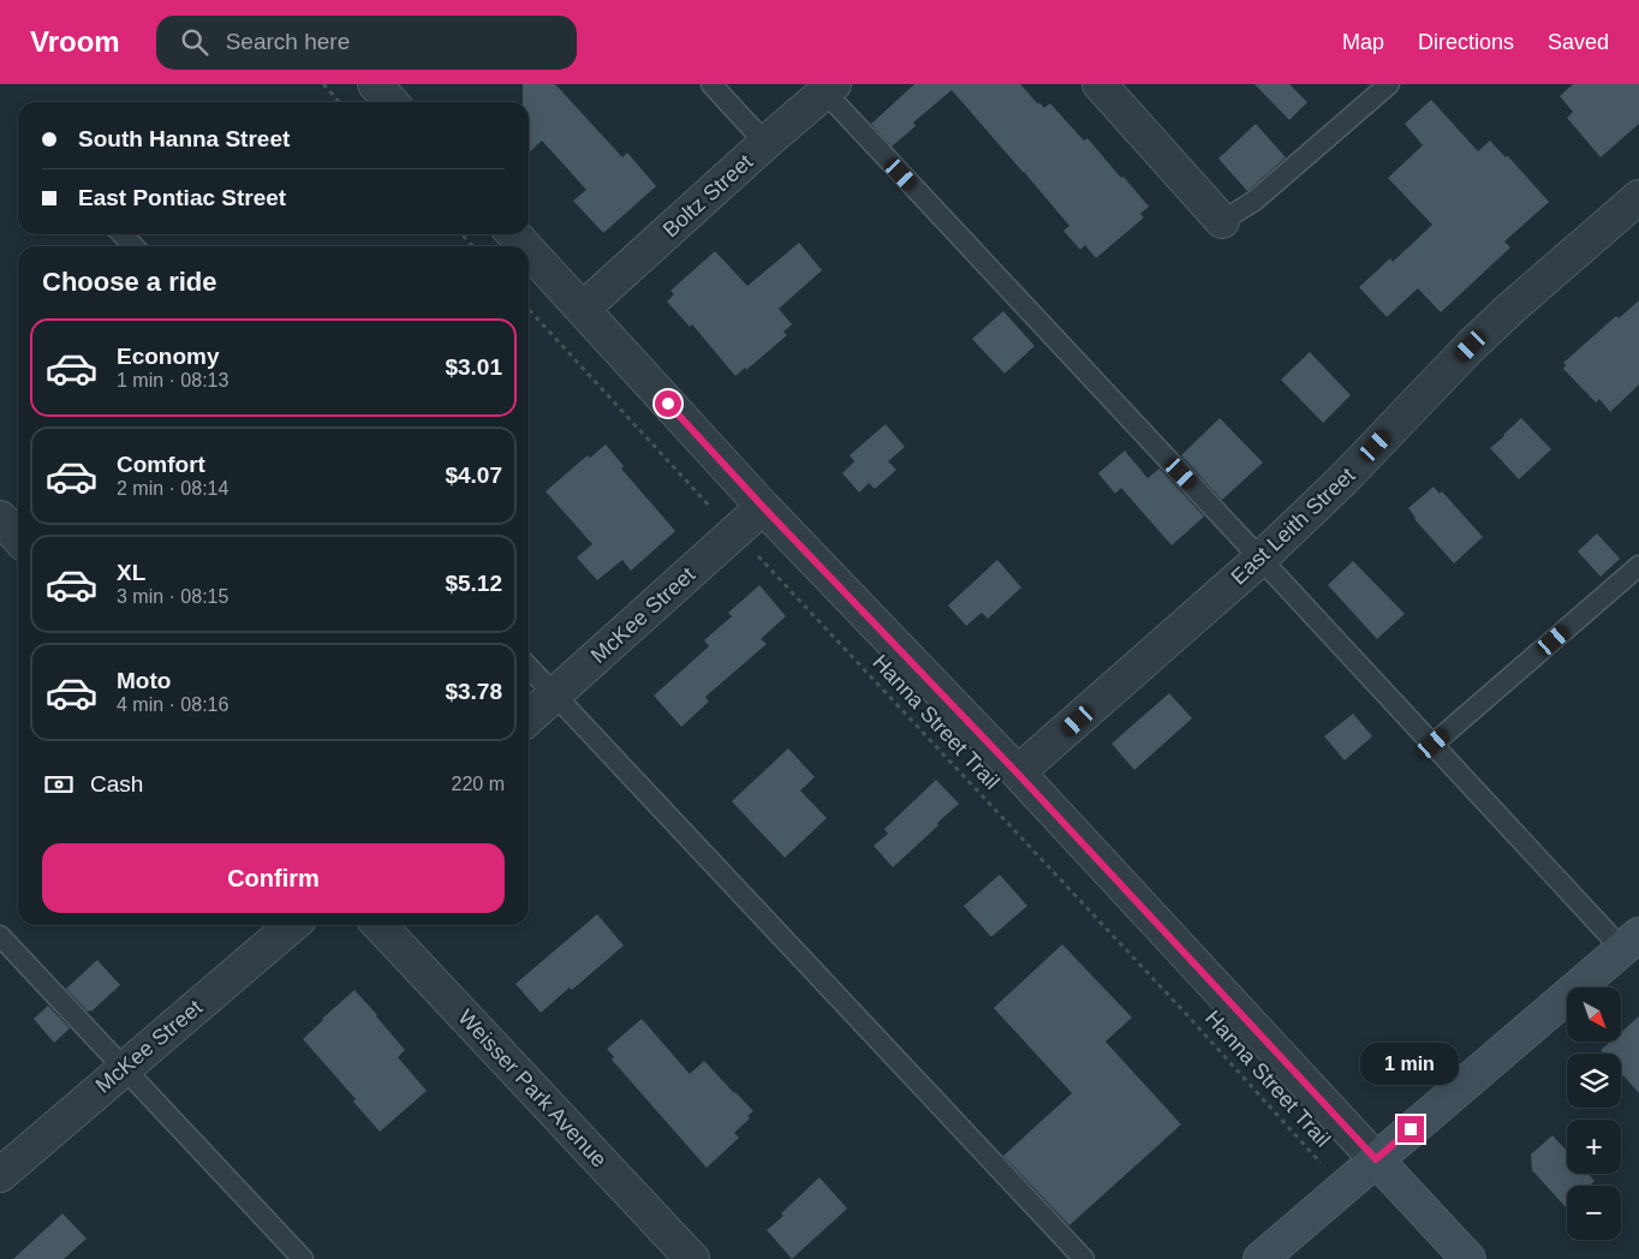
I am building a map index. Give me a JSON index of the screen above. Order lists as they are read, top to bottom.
{
  "streets": {
    "street": [
      "Boltz Street",
      "East Leith Street",
      "McKee Street",
      "Weisser Park Avenue"
    ],
    "path": ["Hanna Street Trail"]
  },
  "crossings": [
    ["McKee Street", "Hanna Street Trail"]
  ],
  "north": "bottom right",
  "page": {
    "header": "Vroom",
    "search": "Search here",
    "nav": ["Map", "Directions", "Saved"],
    "banner": ["South Hanna Street", "East Pontiac Street"],
    "heading": "Choose a ride",
    "list": [
      {
        "name": "Economy",
        "note": "1 min · 08:13",
        "value": "$3.01"
      },
      {
        "name": "Comfort",
        "note": "2 min · 08:14",
        "value": "$4.07"
      },
      {
        "name": "XL",
        "note": "3 min · 08:15",
        "value": "$5.12"
      },
      {
        "name": "Moto",
        "note": "4 min · 08:16",
        "value": "$3.78"
      }
    ],
    "pay": ["Cash", "220 m"],
    "buttons": "Confirm",
    "map_buttons": ["+", "−"],
    "bubble": "1 min"
  }
}
